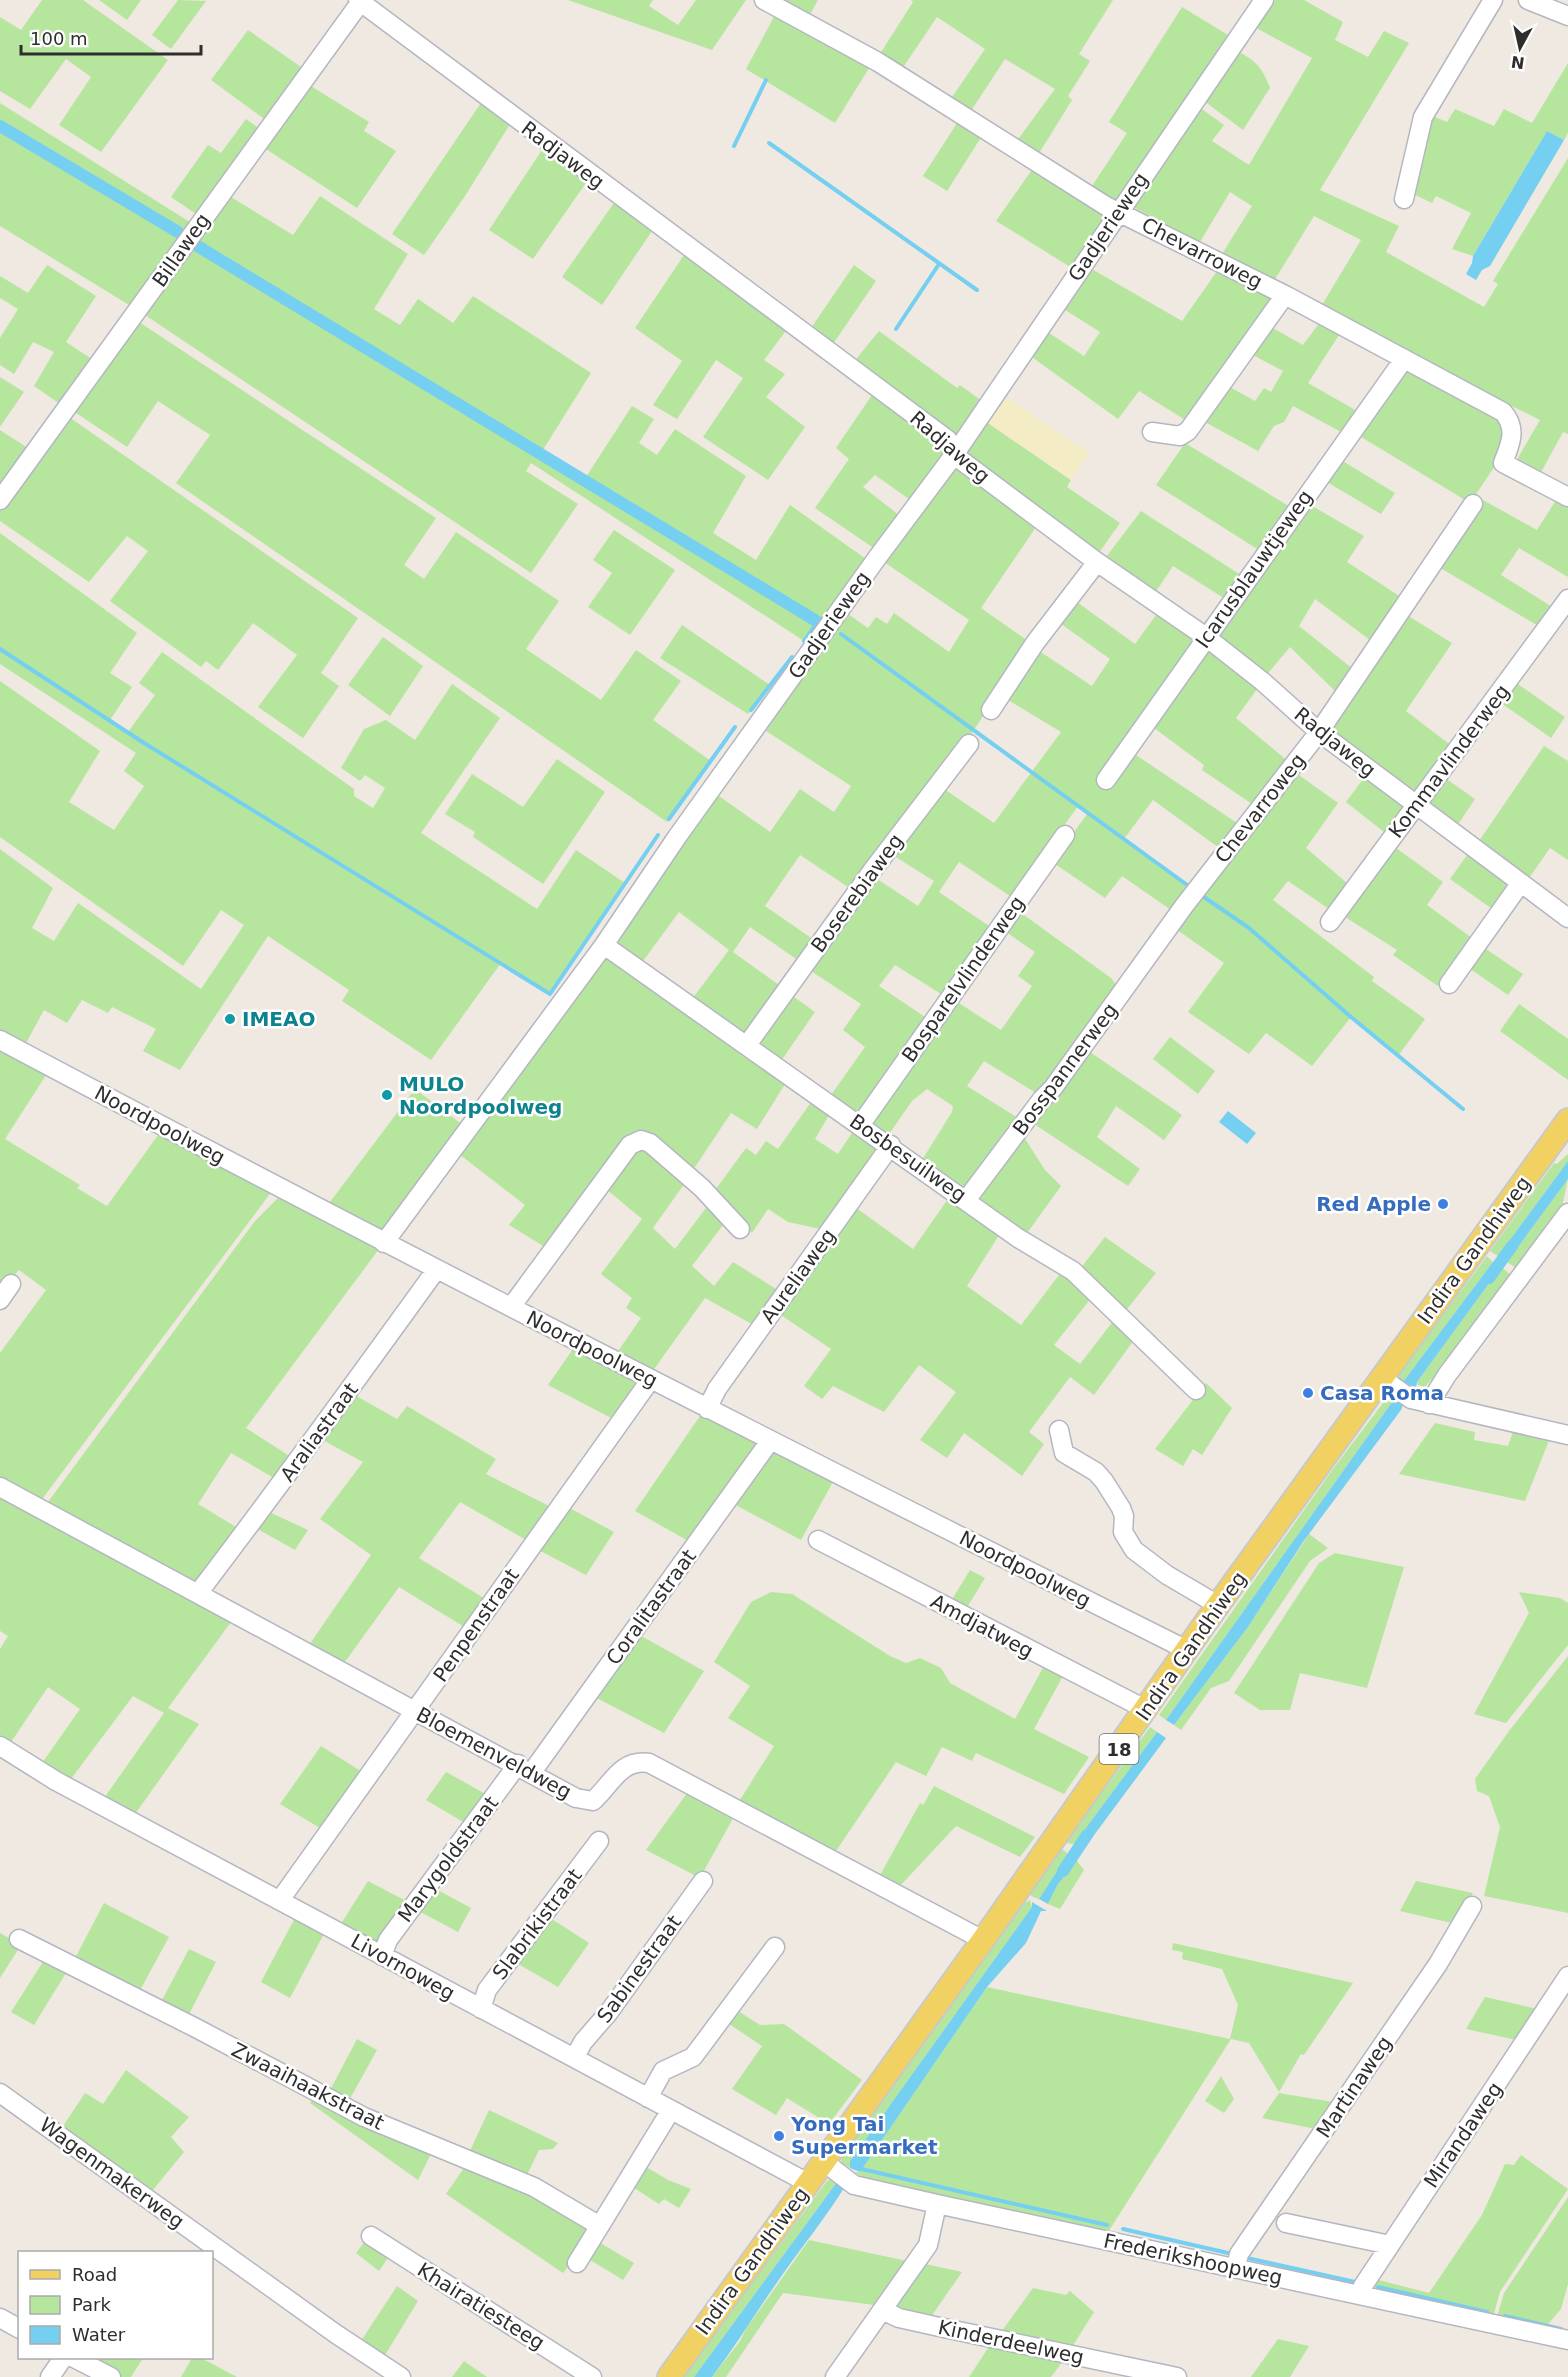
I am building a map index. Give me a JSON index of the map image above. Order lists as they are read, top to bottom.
{
  "streets": {
    "main road": ["Indira Gandhiweg", "18"],
    "street": [
      "Radjaweg",
      "Gadjerieweg",
      "Billaweg",
      "Chevarroweg",
      "Icarusblauwtjeweg",
      "Kommavlinderweg",
      "Boserebiaweg",
      "Bosparelvlinderweg",
      "Bosspannerweg",
      "Noordpoolweg",
      "Bosbesuilweg",
      "Aureliaweg",
      "Araliastraat",
      "Coralitastraat",
      "Penpenstraat",
      "Amdjatweg",
      "Bloemenveldweg",
      "Marygoldstraat",
      "Slabrikistraat",
      "Livornoweg",
      "Sabinestraat",
      "Zwaaihaakstraat",
      "Martinaweg",
      "Mirandaweg",
      "Wagenmakerweg",
      "Frederikshoopweg",
      "Khairatiesteeg",
      "Kinderdeelweg"
    ]
  },
  "crossings": [
    ["Radjaweg", "Gadjerieweg"],
    ["Radjaweg", "Billaweg"],
    ["Radjaweg", "Chevarroweg"],
    ["Radjaweg", "Icarusblauwtjeweg"],
    ["Radjaweg", "Kommavlinderweg"],
    ["Gadjerieweg", "Chevarroweg"],
    ["Gadjerieweg", "Noordpoolweg"],
    ["Gadjerieweg", "Bosbesuilweg"],
    ["Chevarroweg", "Icarusblauwtjeweg"],
    ["Chevarroweg", "Bosspannerweg"],
    ["Boserebiaweg", "Bosbesuilweg"],
    ["Bosparelvlinderweg", "Bosbesuilweg"],
    ["Bosspannerweg", "Bosbesuilweg"],
    ["Noordpoolweg", "Indira Gandhiweg"],
    ["Noordpoolweg", "Aureliaweg"],
    ["Noordpoolweg", "Araliastraat"],
    ["Noordpoolweg", "Coralitastraat"],
    ["Noordpoolweg", "Penpenstraat"],
    ["Bosbesuilweg", "Aureliaweg"],
    ["Indira Gandhiweg", "Amdjatweg"],
    ["Indira Gandhiweg", "Bloemenveldweg"],
    ["Indira Gandhiweg", "Livornoweg"],
    ["Indira Gandhiweg", "Frederikshoopweg"],
    ["Araliastraat", "Bloemenveldweg"],
    ["Coralitastraat", "Bloemenveldweg"],
    ["Coralitastraat", "Marygoldstraat"],
    ["Penpenstraat", "Bloemenveldweg"],
    ["Penpenstraat", "Livornoweg"],
    ["Bloemenveldweg", "Marygoldstraat"],
    ["Marygoldstraat", "Livornoweg"],
    ["Slabrikistraat", "Livornoweg"],
    ["Livornoweg", "Sabinestraat"],
    ["Martinaweg", "Frederikshoopweg"],
    ["Mirandaweg", "Frederikshoopweg"]
  ],
  "places": [
    "IMEAO",
    "MULO Noordpoolweg",
    "Red Apple",
    "Casa Roma",
    "Yong Tai Supermarket"
  ],
  "legend": ["Road", "Park", "Water"],
  "scale_bar": "100 m",
  "north": "bottom"
}
